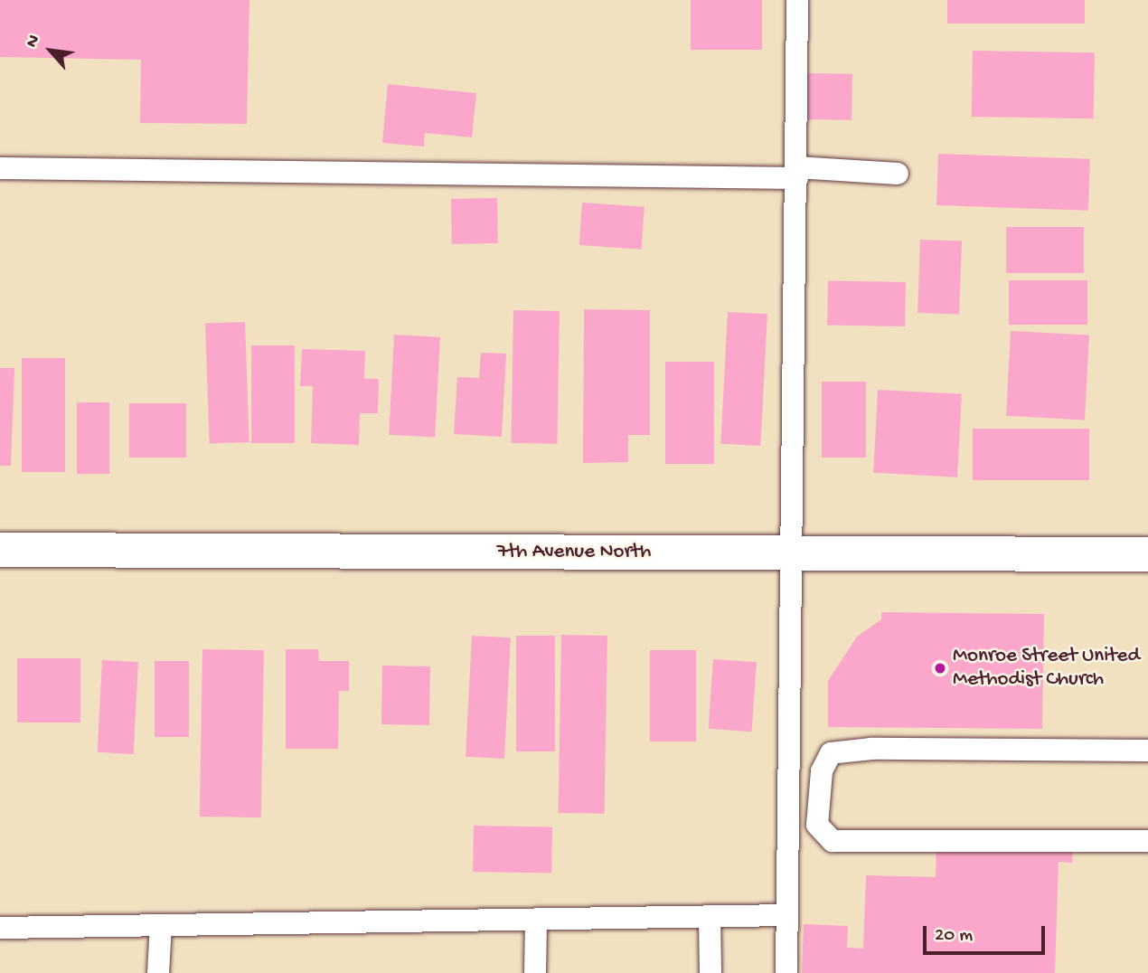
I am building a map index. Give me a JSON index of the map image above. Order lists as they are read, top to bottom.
{
  "streets": {
    "street": ["7th Avenue North"]
  },
  "places": ["Monroe Street United Methodist Church"],
  "scale_bar": "20 m",
  "north": "top left"
}
